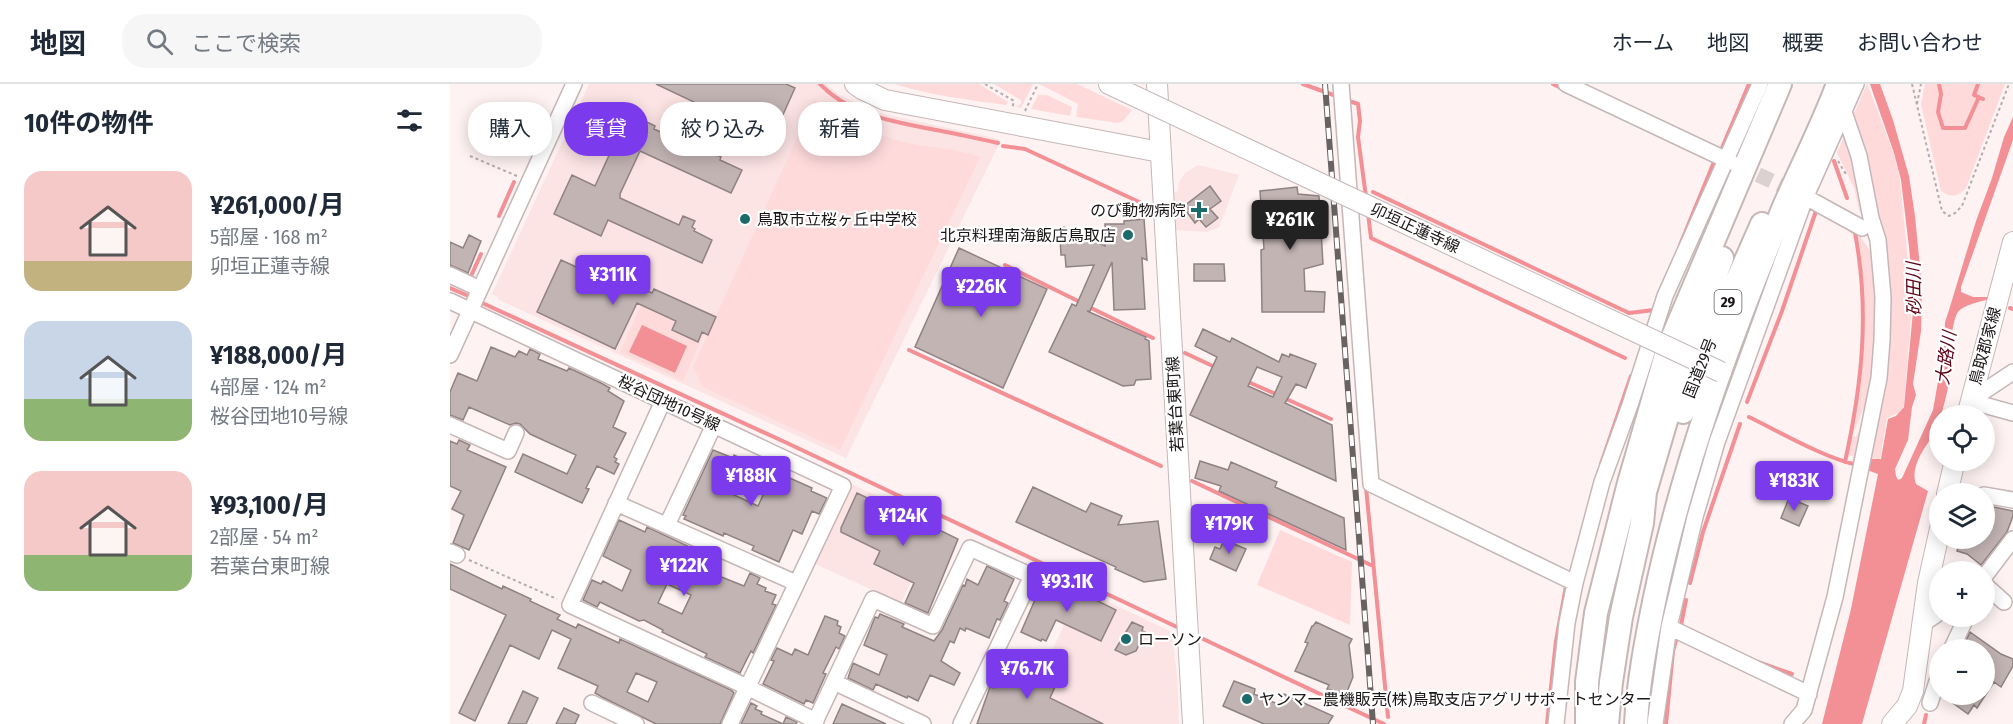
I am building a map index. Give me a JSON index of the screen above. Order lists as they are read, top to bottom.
{
  "streets": {
    "highway": ["29", "国道29号"],
    "main road": ["卯垣正蓮寺線", "鳥取郡家線", "若葉台東町線"],
    "street": ["桜谷団地10号線"]
  },
  "water": ["砂田川", "大路川"],
  "places": {
    "health": ["のび動物病院"],
    "other": [
      "鳥取市立桜ヶ丘中学校",
      "北京料理南海飯店鳥取店",
      "ローソン",
      "ヤンマー農機販売(株)鳥取支店アグリサポートセンター"
    ]
  },
  "page": {
    "header": "地図",
    "search": "ここで検索",
    "nav": [
      "ホーム",
      "地図",
      "概要",
      "お問い合わせ"
    ],
    "heading": "10件の物件",
    "chip": [
      "購入",
      "賃貸",
      "絞り込み",
      "新着"
    ],
    "list": [
      {
        "name": "¥261,000/月",
        "note": "5部屋 · 168 m² · 卯垣正蓮寺線"
      },
      {
        "name": "¥188,000/月",
        "note": "4部屋 · 124 m² · 桜谷団地10号線"
      },
      {
        "name": "¥93,100/月",
        "note": "2部屋 · 54 m² · 若葉台東町線"
      }
    ],
    "price": [
      "¥261K",
      "¥311K",
      "¥226K",
      "¥188K",
      "¥183K",
      "¥124K",
      "¥179K",
      "¥122K",
      "¥93.1K",
      "¥76.7K"
    ],
    "map_buttons": ["+", "−"]
  }
}
